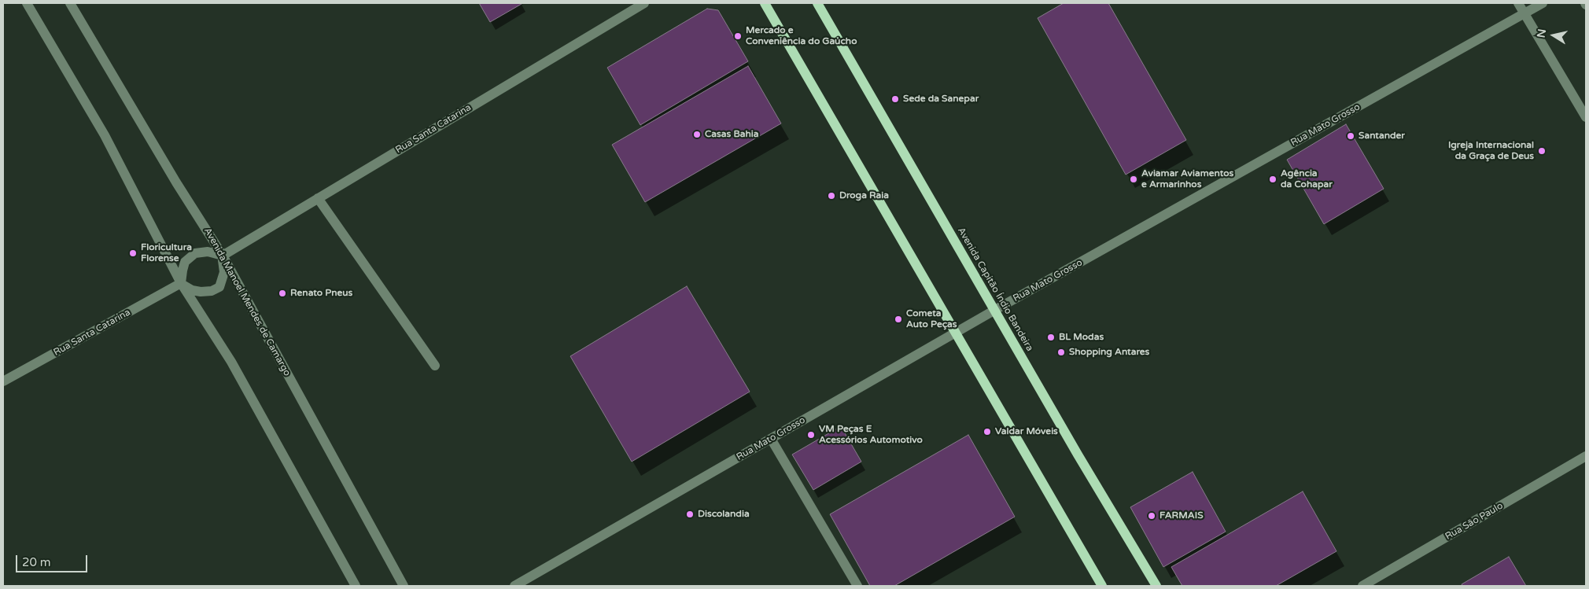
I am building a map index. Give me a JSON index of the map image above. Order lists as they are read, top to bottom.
{
  "streets": {
    "main road": ["Avenida Capitão Índio Bandeira"],
    "street": [
      "Rua Mato Grosso",
      "Rua Santa Catarina",
      "Avenida Manoel Mendes de Camargo",
      "Rua São Paulo"
    ]
  },
  "crossings": [
    ["Rua Mato Grosso", "Avenida Capitão Índio Bandeira"],
    ["Rua Santa Catarina", "Avenida Manoel Mendes de Camargo"]
  ],
  "places": [
    "Mercado e Conveniência do Gaúcho",
    "Sede da Sanepar",
    "Casas Bahia",
    "Santander",
    "Igreja Internacional da Graça de Deus",
    "Aviamar Aviamentos e Armarinhos",
    "Agência da Cohapar",
    "Droga Raia",
    "Floricultura Florense",
    "Renato Pneus",
    "Cometa Auto Peças",
    "BL Modas",
    "Shopping Antares",
    "Valdar Móveis",
    "VM Peças E Acessórios Automotivo",
    "Discolandia",
    "FARMAIS"
  ],
  "scale_bar": "20 m",
  "north": "left"
}
